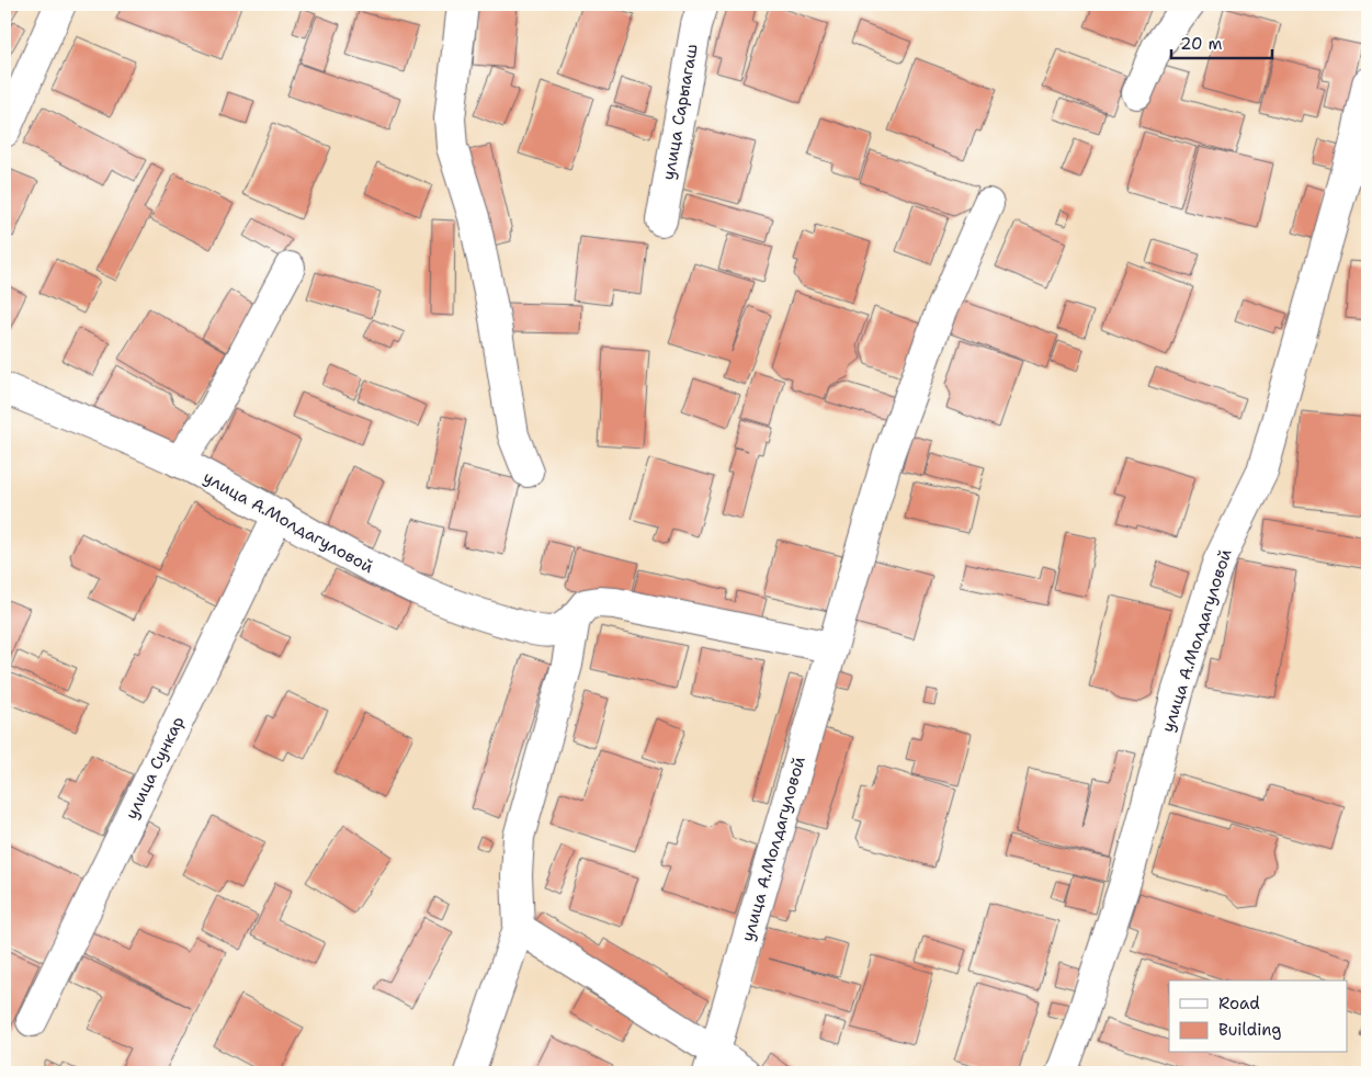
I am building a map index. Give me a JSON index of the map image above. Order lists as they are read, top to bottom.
{
  "streets": {
    "street": ["улица Сарыагаш", "улица А.Молдагуловой", "улица Сункар"]
  },
  "crossings": [
    ["улица А.Молдагуловой", "улица Сункар"]
  ],
  "legend": ["Road", "Building"],
  "scale_bar": "20 m"
}
